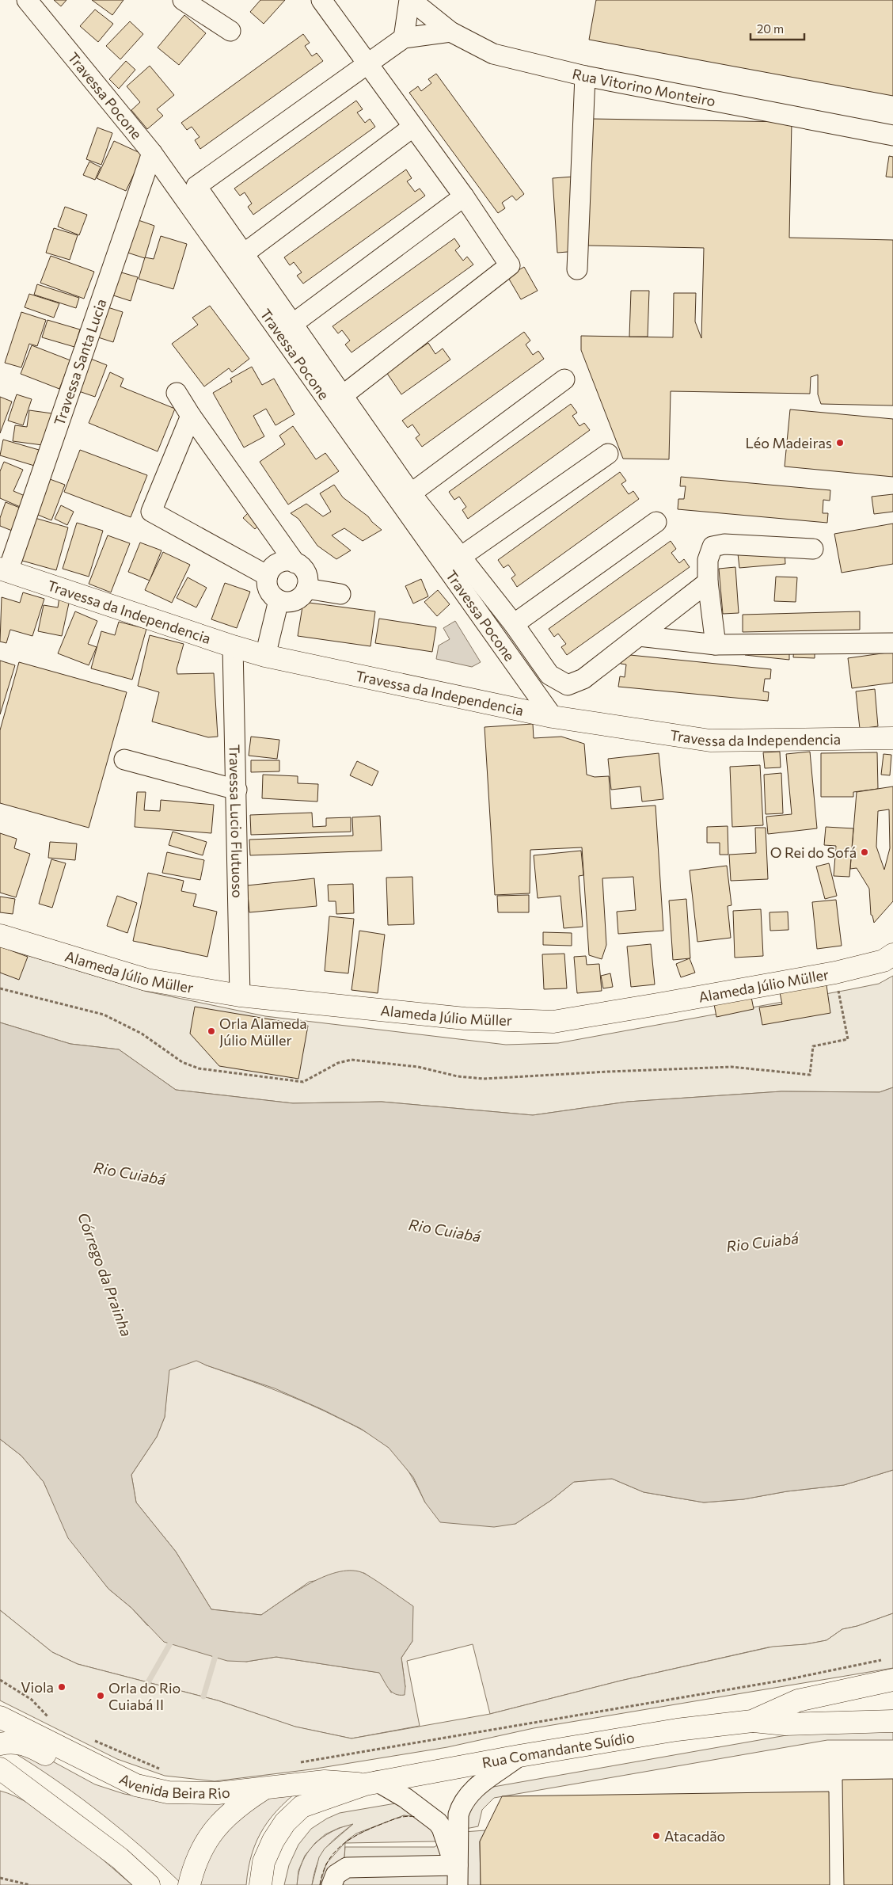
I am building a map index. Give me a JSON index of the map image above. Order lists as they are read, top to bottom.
{
  "streets": {
    "main road": [
      "Travessa da Independencia",
      "Alameda Júlio Müller",
      "Rua Comandante Suídio",
      "Avenida Beira Rio"
    ],
    "street": [
      "Rua Vitorino Monteiro",
      "Travessa Pocone",
      "Travessa Santa Lucia",
      "Travessa Lucio Flutuoso"
    ]
  },
  "crossings": [
    ["Travessa Pocone", "Travessa Santa Lucia"],
    ["Travessa Pocone", "Travessa da Independencia"],
    ["Travessa Santa Lucia", "Travessa da Independencia"],
    ["Travessa da Independencia", "Travessa Lucio Flutuoso"],
    ["Travessa Lucio Flutuoso", "Alameda Júlio Müller"],
    ["Rua Comandante Suídio", "Avenida Beira Rio"]
  ],
  "water": ["Rio Cuiabá", "Córrego da Prainha"],
  "places": [
    "Léo Madeiras",
    "O Rei do Sofá",
    "Orla Alameda Júlio Müller",
    "Viola",
    "Orla do Rio Cuiabá II",
    "Atacadão"
  ],
  "scale_bar": "20 m"
}
